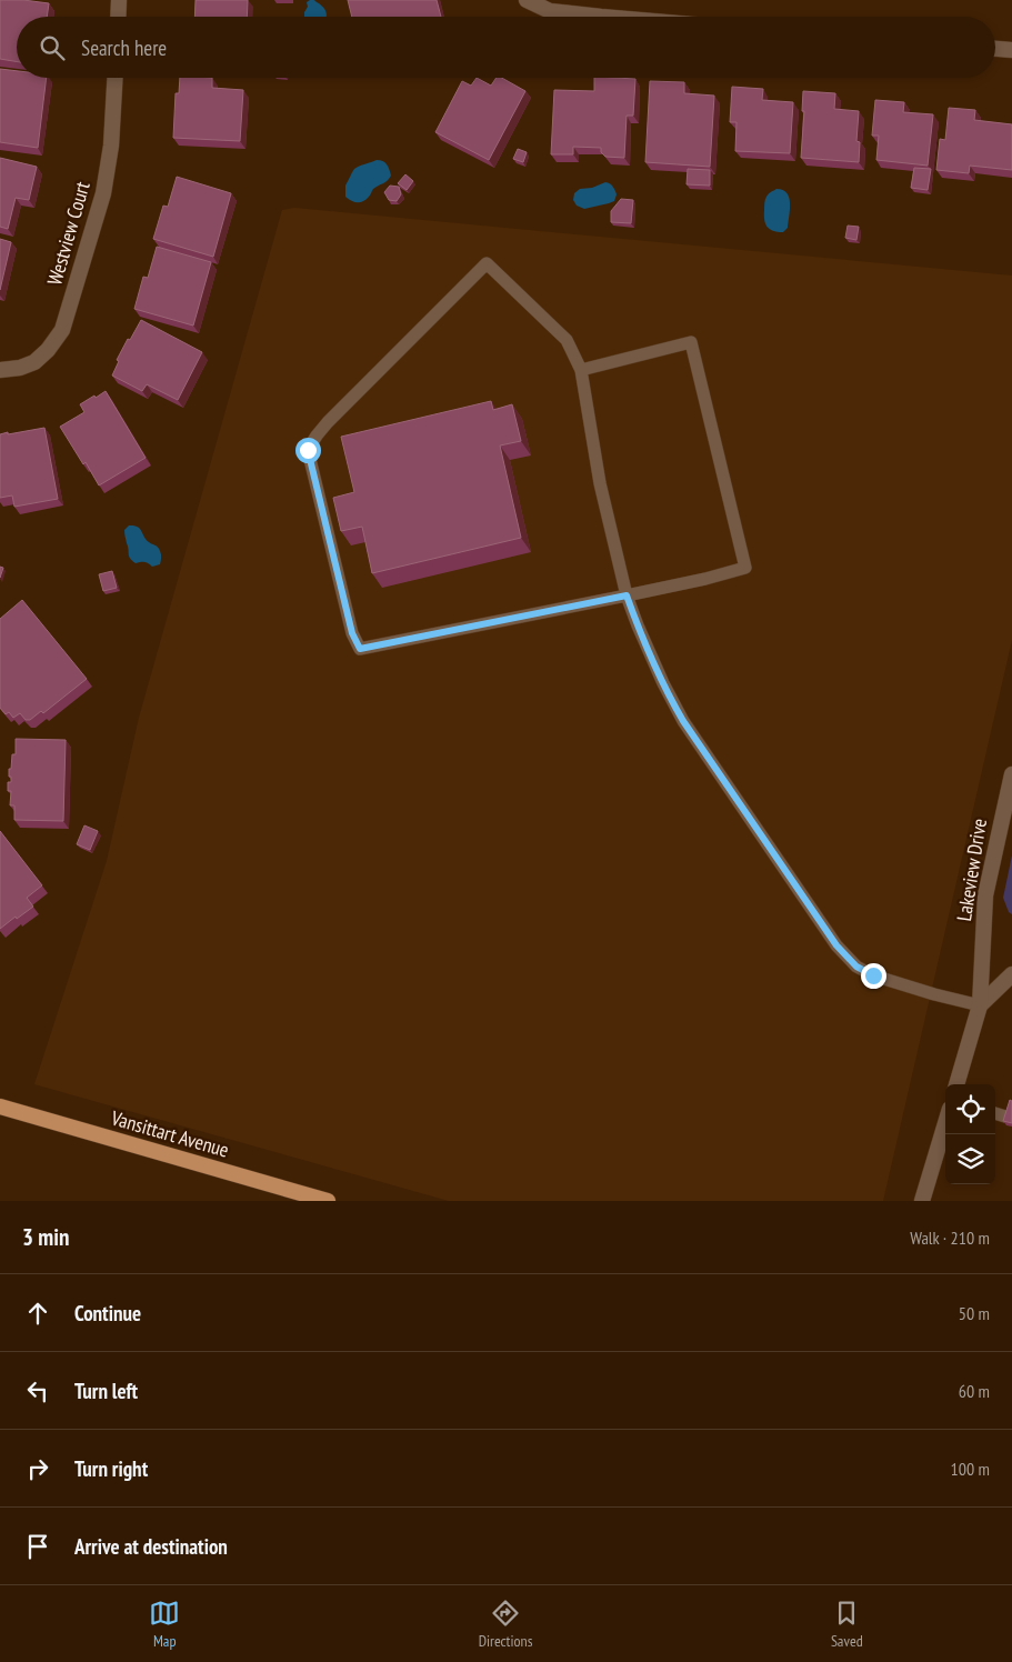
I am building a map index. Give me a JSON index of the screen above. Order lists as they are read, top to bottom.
{
  "streets": {
    "main road": ["Vansittart Avenue"],
    "street": ["Westview Court", "Lakeview Drive"]
  },
  "page": {
    "search": "Search here",
    "heading": ["3 min", "Walk · 210 m"],
    "list": [
      ["Continue", "50 m"],
      ["Turn left", "60 m"],
      ["Turn right", "100 m"],
      "Arrive at destination"
    ],
    "nav": ["Map", "Directions", "Saved"]
  }
}
